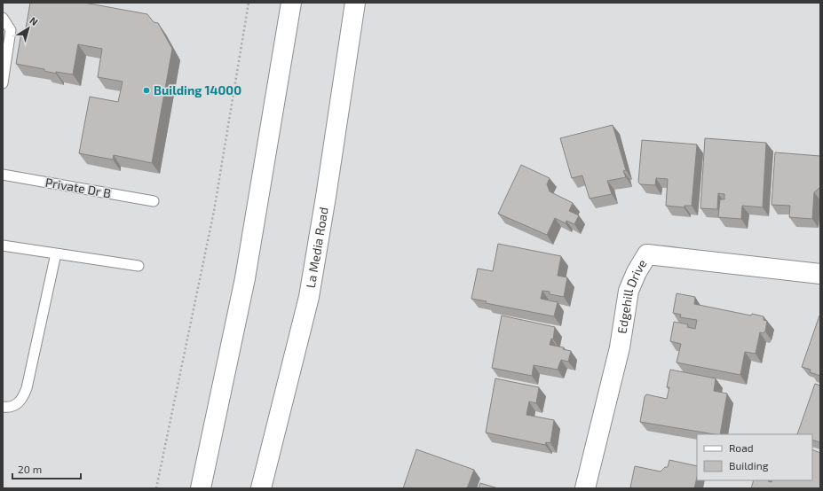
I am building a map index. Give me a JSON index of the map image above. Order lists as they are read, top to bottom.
{
  "streets": {
    "main road": ["La Media Road", "Edgehill Drive"],
    "lane": ["Private Dr B"]
  },
  "places": ["Building 14000"],
  "legend": ["Road", "Building"],
  "scale_bar": "20 m",
  "north": "top right"
}
